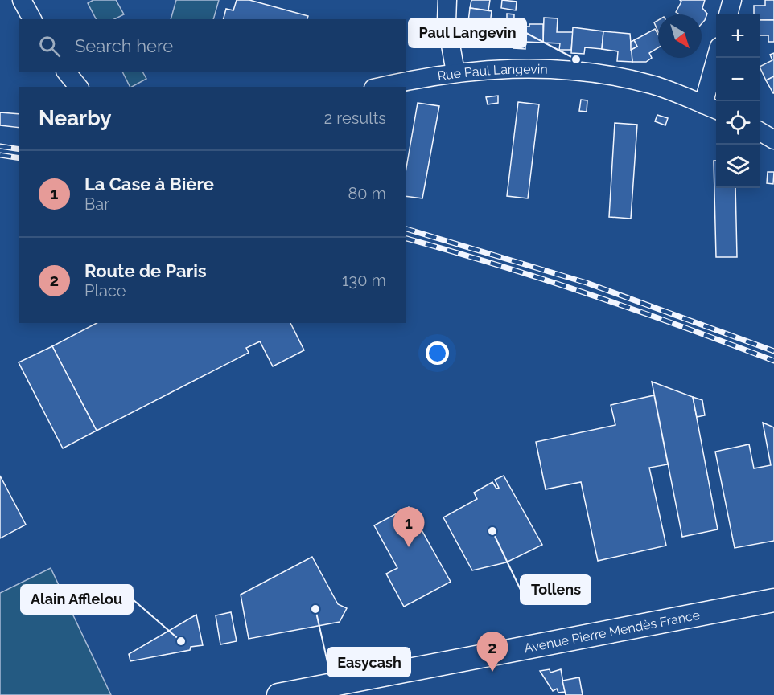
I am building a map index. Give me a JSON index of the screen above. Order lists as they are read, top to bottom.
{
  "streets": {
    "main road": ["Avenue Pierre Mendès France"],
    "street": ["Rue Paul Langevin"]
  },
  "places": [
    "Paul Langevin",
    "Tollens",
    "Easycash",
    "Alain Afflelou"
  ],
  "north": "bottom right",
  "page": {
    "map_buttons": ["+", "−"],
    "search": "Search here",
    "heading": ["Nearby", "2 results"],
    "list": [
      {
        "mark": "1",
        "name": "La Case à Bière",
        "note": "Bar",
        "value": "80 m"
      },
      {
        "mark": "2",
        "name": "Route de Paris",
        "note": "Place",
        "value": "130 m"
      }
    ],
    "pins": ["1", "2"]
  }
}
